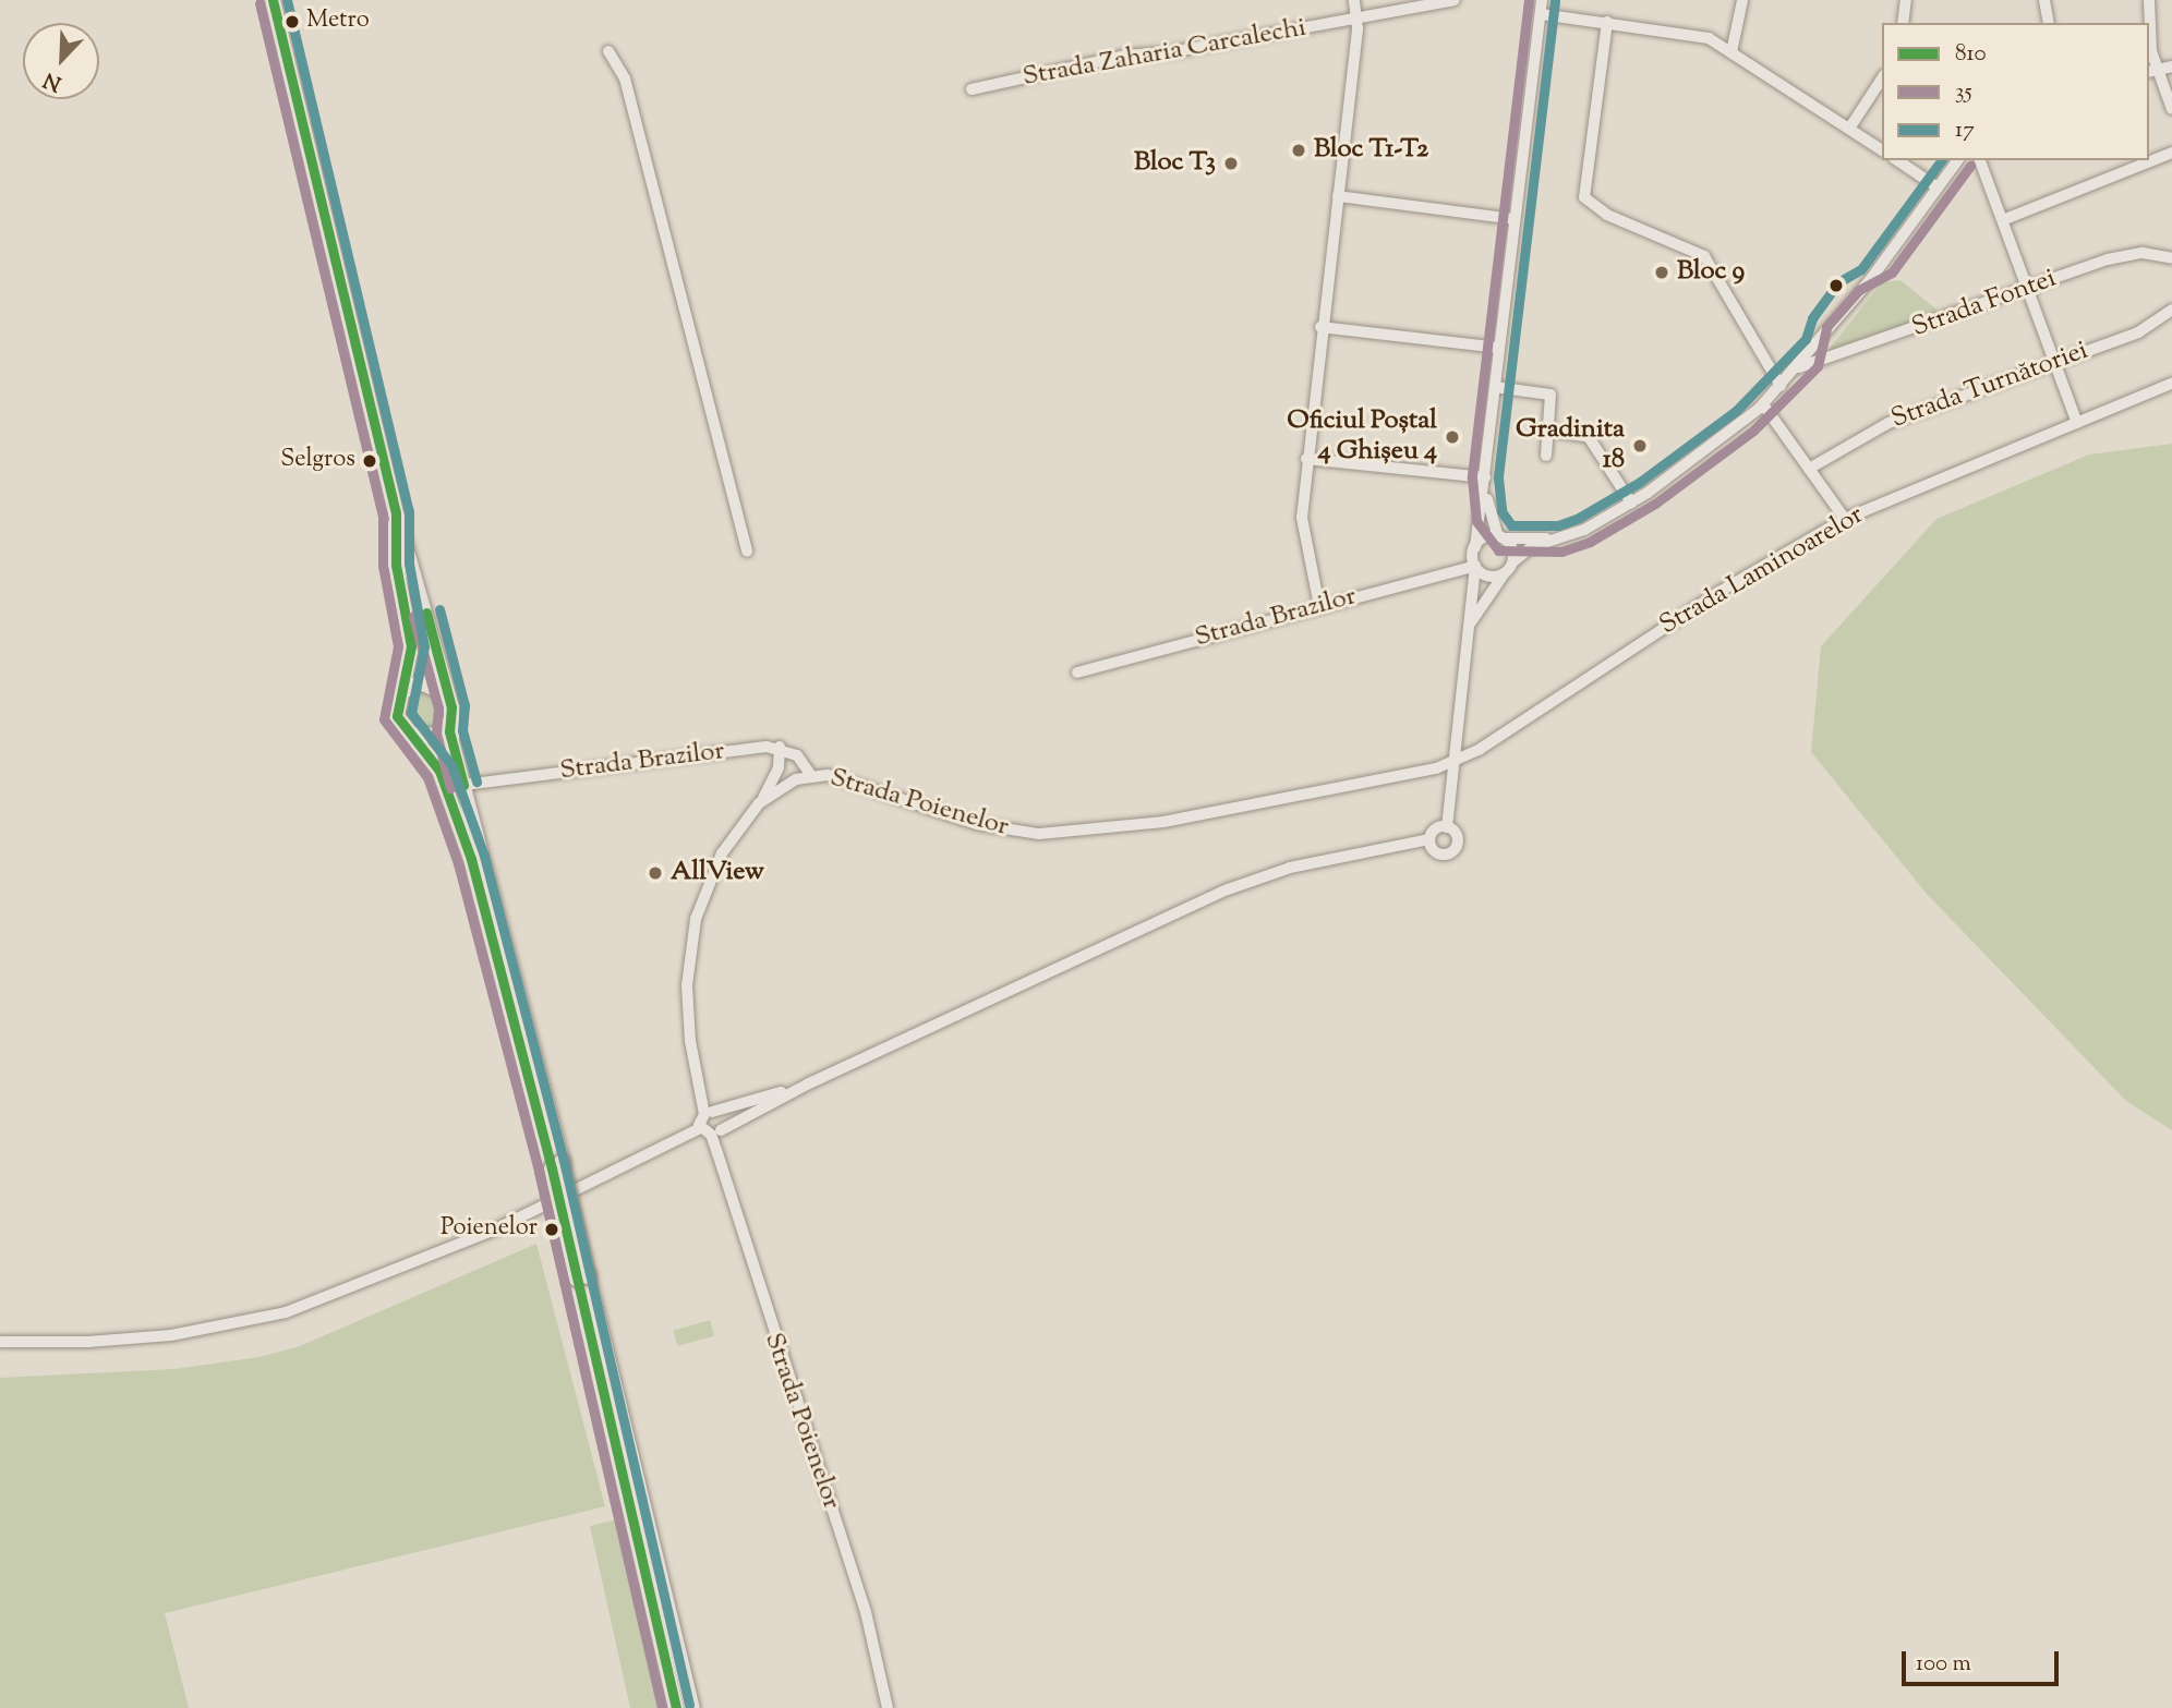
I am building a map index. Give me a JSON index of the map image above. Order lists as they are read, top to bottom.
{
  "streets": {
    "street": [
      "Strada Zaharia Carcalechi",
      "Strada Fontei",
      "Strada Turnătoriei",
      "Strada Laminoarelor",
      "Strada Brazilor",
      "Strada Poienelor"
    ]
  },
  "crossings": [
    ["Strada Laminoarelor", "Strada Poienelor"]
  ],
  "places": [
    "Metro",
    "Bloc T1-T2",
    "Bloc T3",
    "Bloc 9",
    "Oficiul Poștal 4 Ghișeu 4",
    "Gradinita 18",
    "Selgros",
    "AllView",
    "Poienelor"
  ],
  "lines": ["transit line 810", "transit line 35", "transit line 17"],
  "legend": ["810", "35", "17"],
  "scale_bar": "100 m",
  "north": "bottom left"
}
